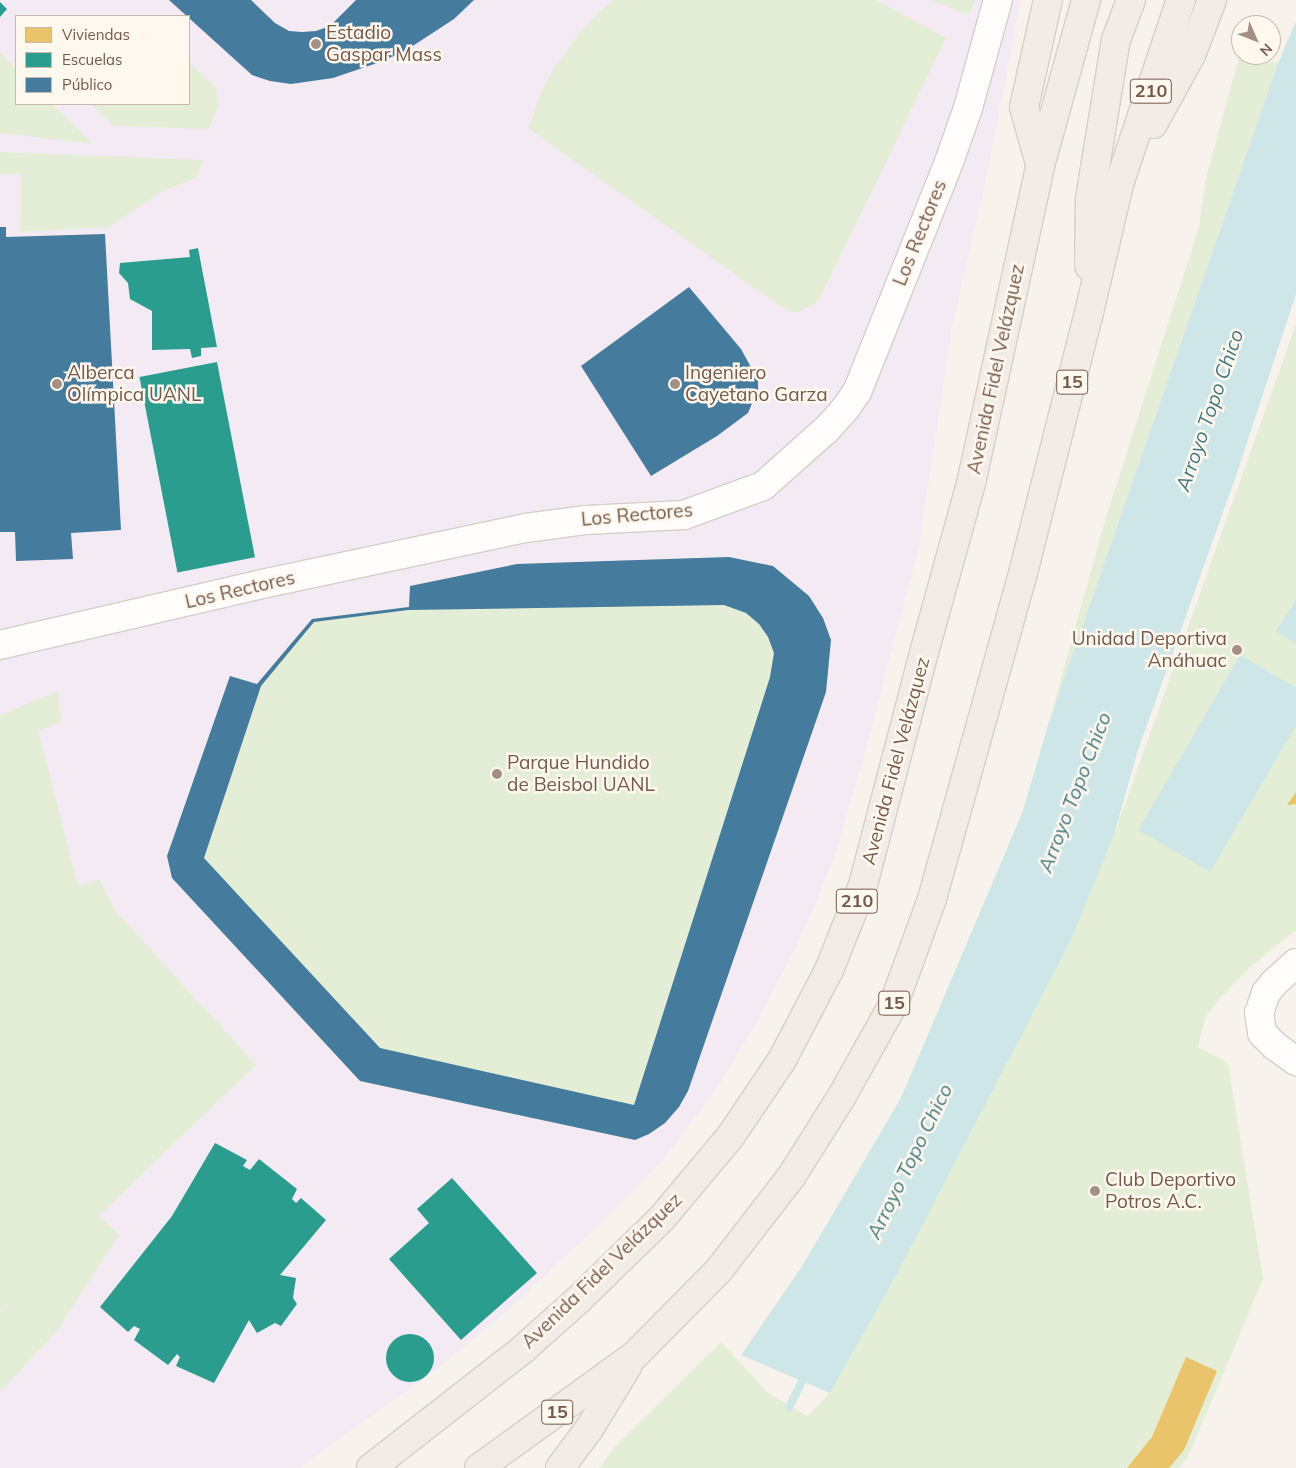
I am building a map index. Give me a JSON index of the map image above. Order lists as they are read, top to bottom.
{
  "streets": {
    "highway": ["210", "Avenida Fidel Velázquez", "15"],
    "street": ["Los Rectores"]
  },
  "crossings": [
    ["210", "15"]
  ],
  "water": ["Arroyo Topo Chico"],
  "places": [
    "Estadio Gaspar Mass",
    "Alberca Olímpica UANL",
    "Ingeniero Cayetano Garza",
    "Unidad Deportiva Anáhuac",
    "Parque Hundido de Beisbol UANL",
    "Club Deportivo Potros A.C."
  ],
  "legend": ["Viviendas", "Escuelas", "Público"],
  "north": "bottom right"
}
